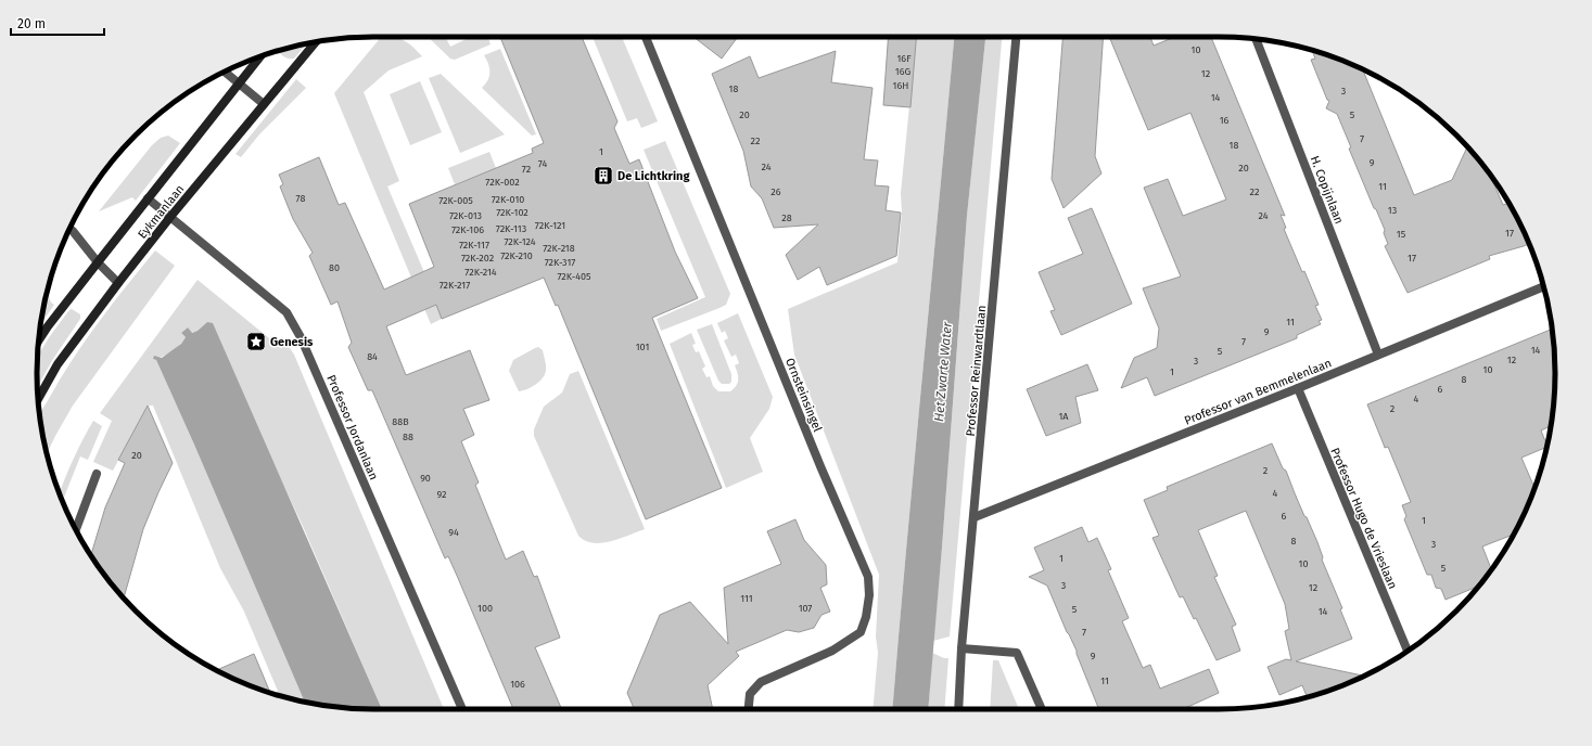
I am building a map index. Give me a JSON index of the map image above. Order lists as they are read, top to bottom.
{
  "streets": {
    "main road": ["Eykmanlaan"],
    "street": [
      "H. Copijnlaan",
      "Professor Reinwardtlaan",
      "Professor van Bemmelenlaan",
      "Ornsteinsingel",
      "Professor Jordanlaan",
      "Professor Hugo de Vrieslaan"
    ]
  },
  "crossings": [
    ["H. Copijnlaan", "Professor van Bemmelenlaan"],
    ["Eykmanlaan", "Professor Jordanlaan"],
    ["Professor Reinwardtlaan", "Professor van Bemmelenlaan"],
    ["Professor van Bemmelenlaan", "Professor Hugo de Vrieslaan"]
  ],
  "water": ["Het Zwarte Water"],
  "places": {
    "building": ["De Lichtkring"],
    "place": ["Genesis"]
  },
  "house_numbers": [
    "10",
    "16F",
    "16G",
    "12",
    "16H",
    "18",
    "3",
    "14",
    "20",
    "5",
    "16",
    "7",
    "22",
    "18",
    "1",
    "9",
    "74",
    "24",
    "20",
    "72",
    "72K-002",
    "11",
    "26",
    "22",
    "78",
    "72K-010",
    "72K-005",
    "13",
    "72K-102",
    "72K-013",
    "24",
    "28",
    "72K-121",
    "72K-113",
    "72K-106",
    "17",
    "15",
    "72K-124",
    "72K-117",
    "72K-218",
    "72K-210",
    "72K-202",
    "17",
    "72K-317",
    "80",
    "72K-214",
    "72K-405",
    "72K-217",
    "11",
    "9",
    "7",
    "101",
    "14",
    "5",
    "84",
    "12",
    "3",
    "10",
    "1",
    "8",
    "6",
    "4",
    "2",
    "1A",
    "88B",
    "88",
    "20",
    "2",
    "90",
    "4",
    "92",
    "6",
    "1",
    "94",
    "8",
    "3",
    "1",
    "10",
    "5",
    "3",
    "12",
    "111",
    "100",
    "107",
    "5",
    "14",
    "7",
    "9",
    "11",
    "106"
  ],
  "scale_bar": "20 m"
}
